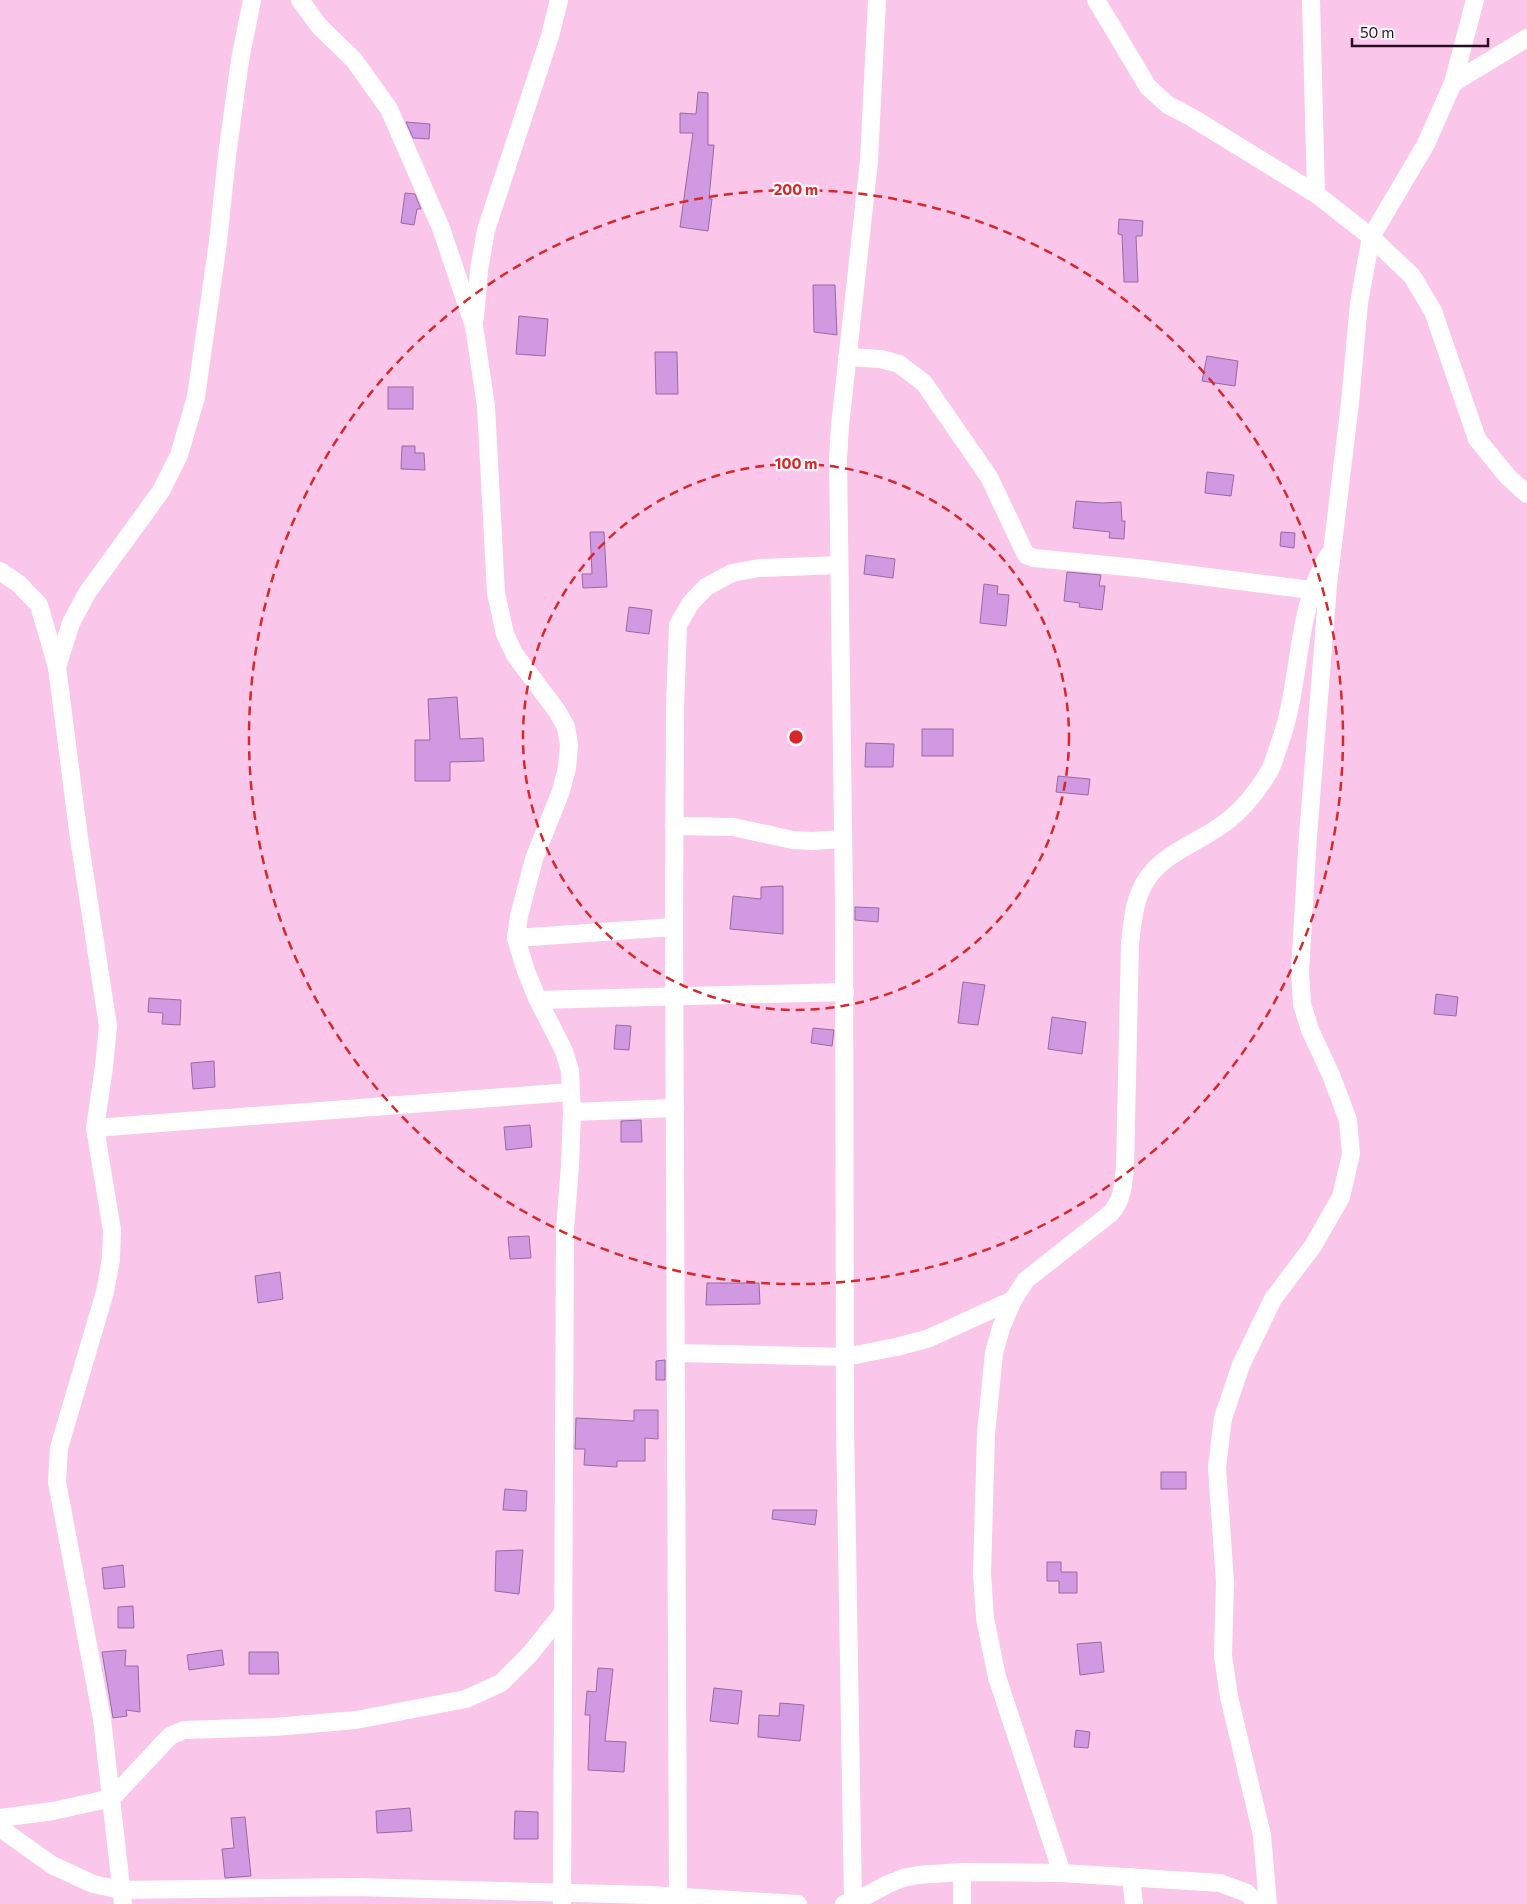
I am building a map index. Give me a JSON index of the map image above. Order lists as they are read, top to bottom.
{
  "scale_bar": "50 m",
  "rings": ["200 m", "100 m"]
}
